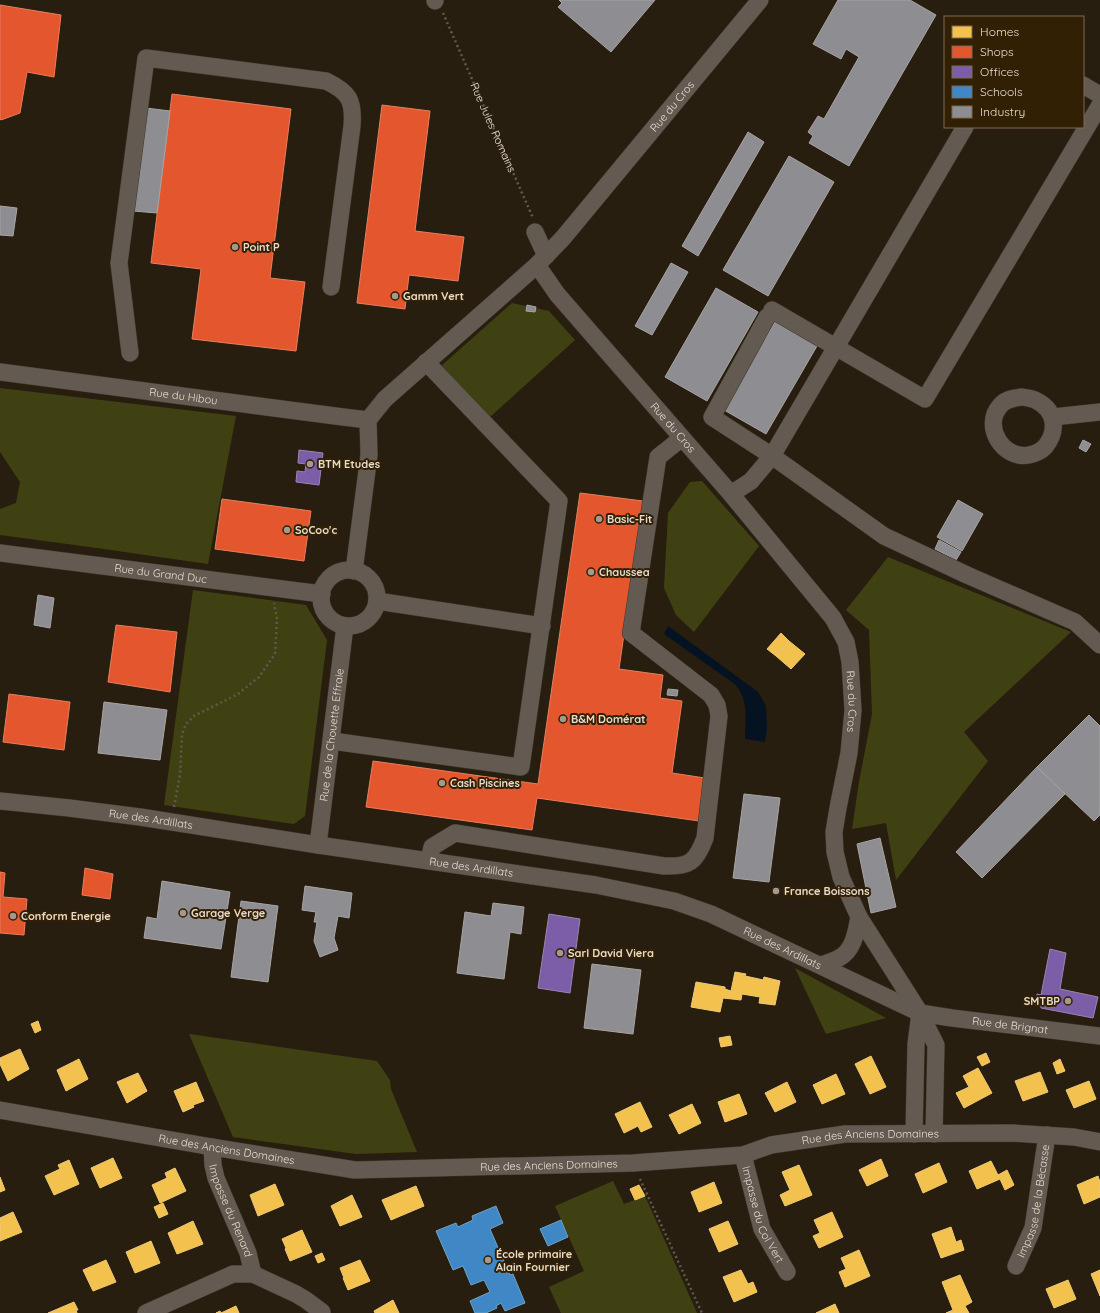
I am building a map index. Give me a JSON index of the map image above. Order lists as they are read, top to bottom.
{
  "streets": {
    "street": [
      "Rue du Cros",
      "Rue du Hibou",
      "Rue du Grand Duc",
      "Rue de la Chouette Effraie",
      "Rue des Ardillats",
      "Rue de Brignat",
      "Rue des Anciens Domaines",
      "Impasse de la Bécasse",
      "Impasse du Renard",
      "Impasse du Col Vert"
    ],
    "path": ["Rue Jules Romains"]
  },
  "crossings": [
    ["Rue du Cros", "Rue des Ardillats"],
    ["Rue du Cros", "Rue de Brignat"],
    ["Rue du Cros", "Rue des Anciens Domaines"],
    ["Rue du Grand Duc", "Rue de la Chouette Effraie"],
    ["Rue de la Chouette Effraie", "Rue des Ardillats"],
    ["Rue des Ardillats", "Rue de Brignat"],
    ["Rue des Anciens Domaines", "Impasse de la Bécasse"],
    ["Rue des Anciens Domaines", "Impasse du Renard"],
    ["Rue des Anciens Domaines", "Impasse du Col Vert"]
  ],
  "places": [
    "Point P",
    "Gamm Vert",
    "BTM Etudes",
    "Basic-Fit",
    "SoCoo'c",
    "Chaussea",
    "B&M Domérat",
    "Cash Piscines",
    "France Boissons",
    "Garage Verge",
    "Conform Energie",
    "Sarl David Viera",
    "SMTBP",
    "École primaire Alain Fournier"
  ],
  "legend": [
    "Homes",
    "Shops",
    "Offices",
    "Schools",
    "Industry"
  ]
}
